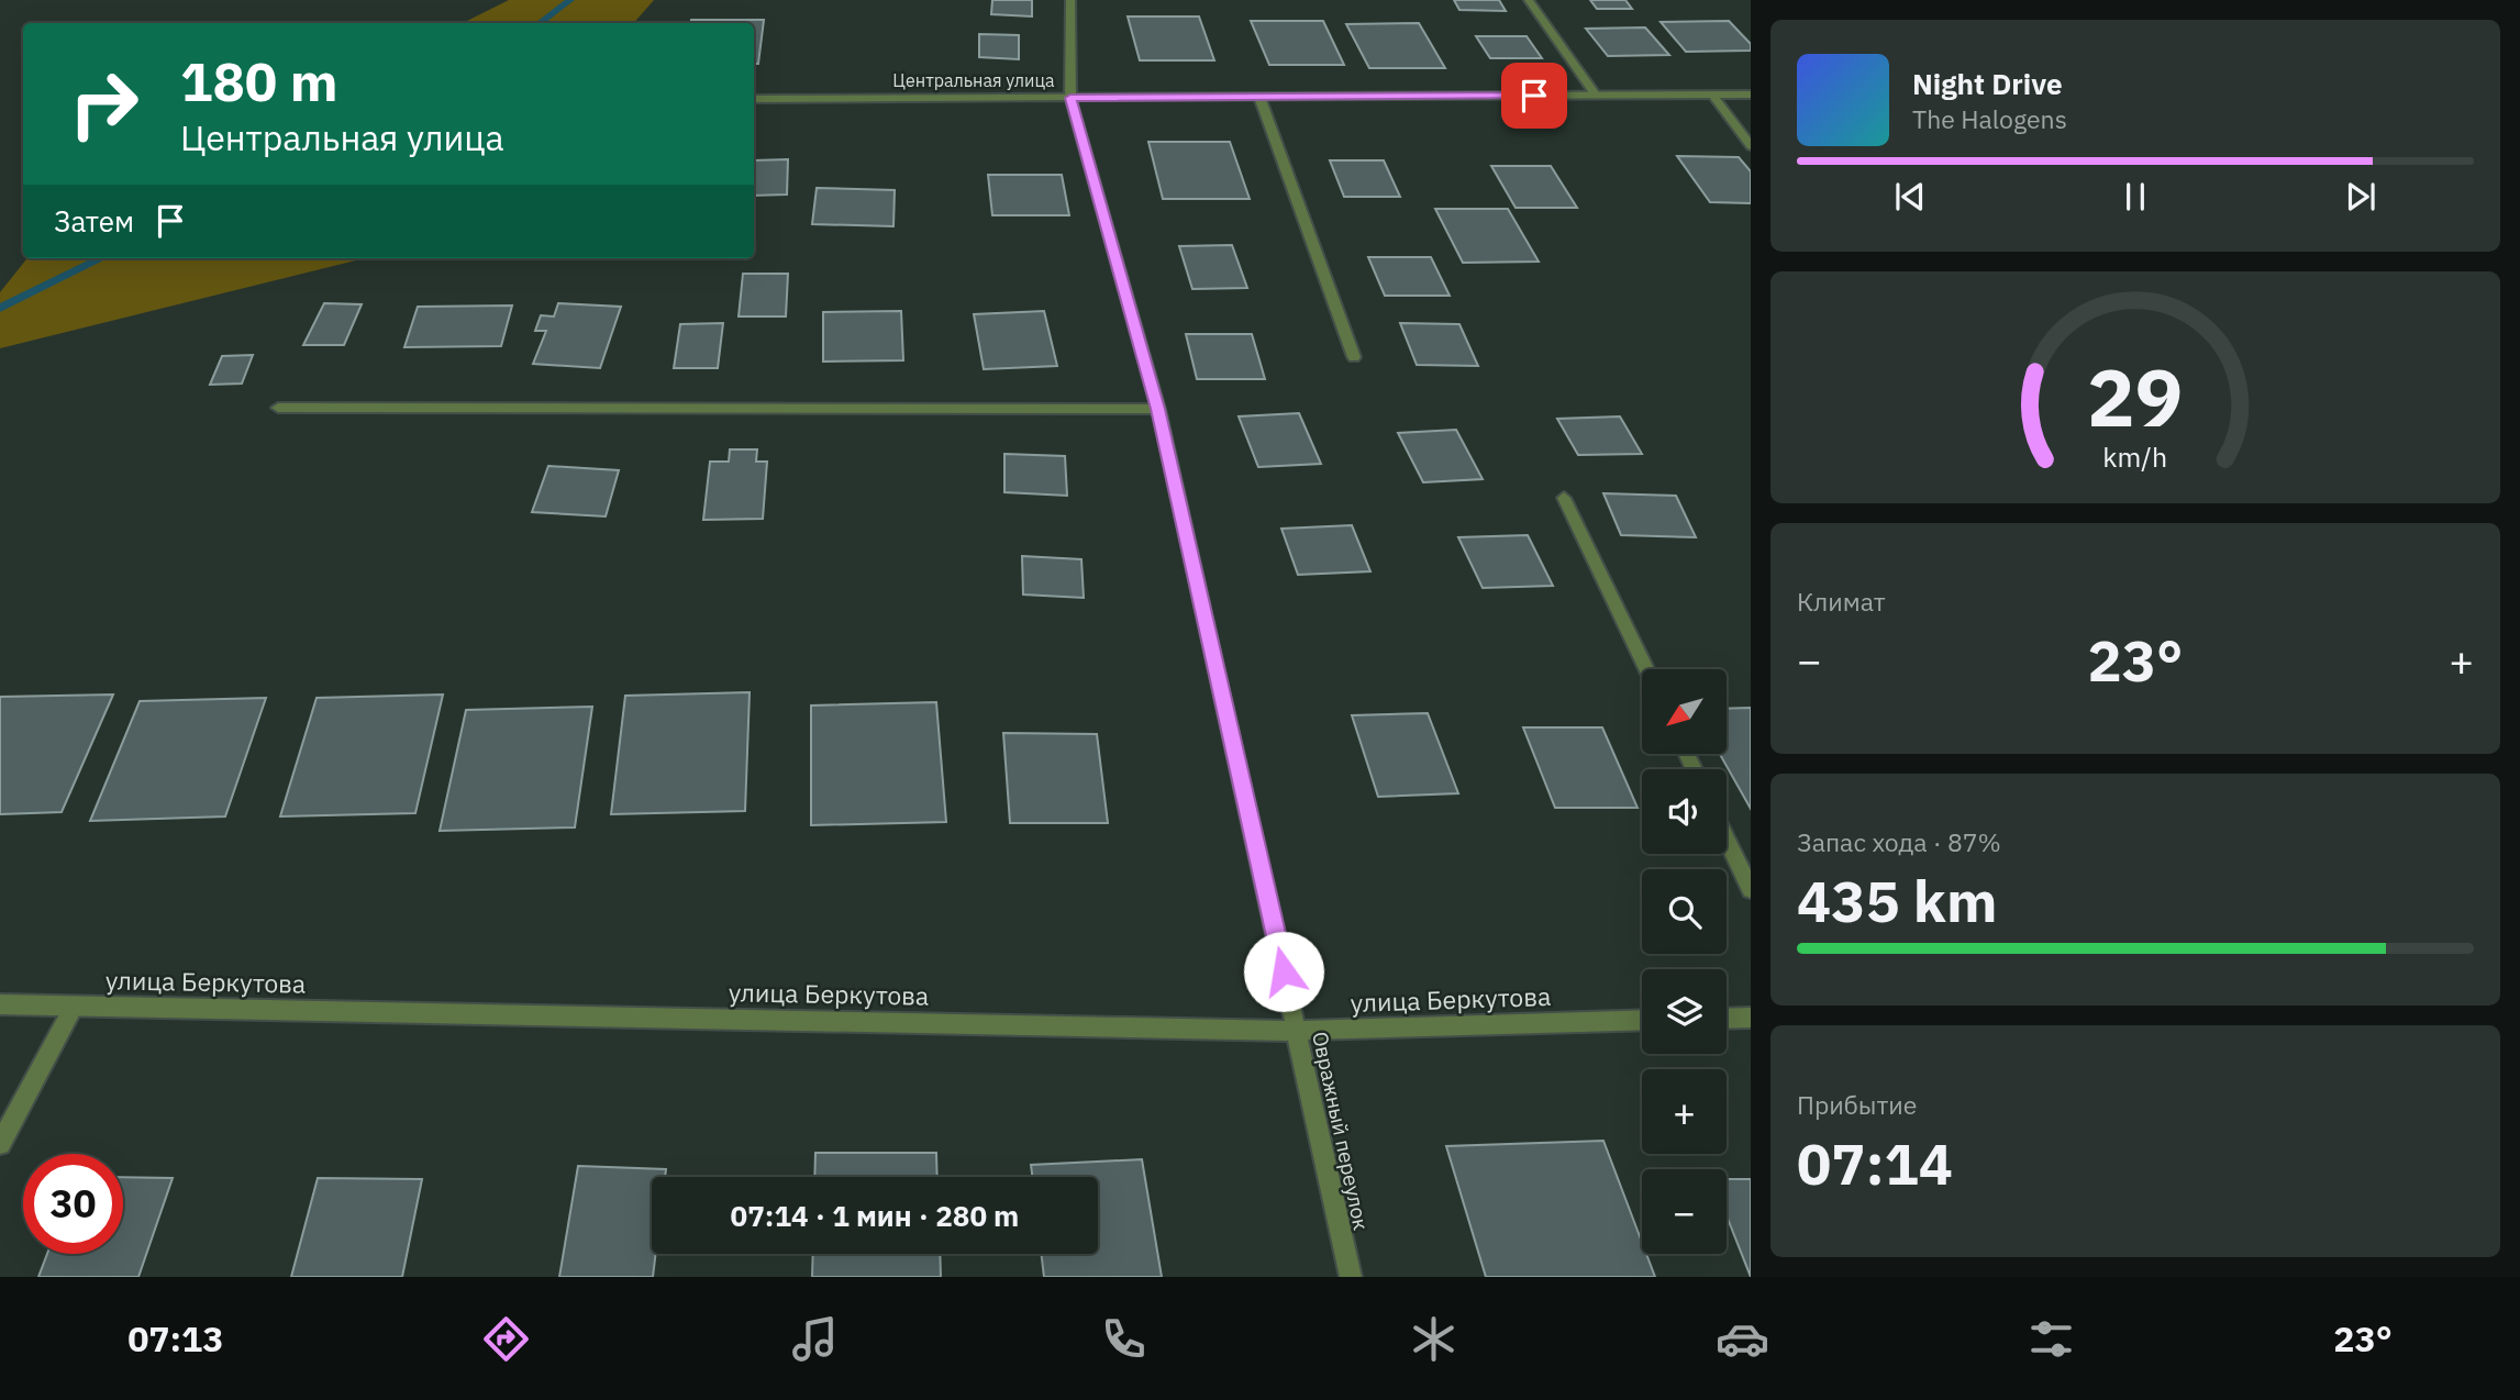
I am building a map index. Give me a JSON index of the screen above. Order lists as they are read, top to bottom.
{
  "streets": {
    "street": ["Центральная улица", "улица Беркутова", "Овражный переулок"]
  },
  "crossings": [
    ["Центральная улица", "Овражный переулок"],
    ["улица Беркутова", "Овражный переулок"]
  ],
  "north": "bottom left",
  "page": {
    "turn": ["180 m", "Центральная улица"],
    "song": ["Night Drive", "The Halogens"],
    "then": "Затем",
    "tile": [
      "Климат",
      ["Запас хода · 87%", "435 km"],
      ["Прибытие", "07:14"]
    ],
    "heat": ["−", "23°", "+"],
    "map_buttons": ["+", "−"],
    "limit": "30",
    "trip": "07:14 · 1 мин · 280 m",
    "tabs": ["07:13", "23°"],
    "gauge": ["29", "km/h"]
  }
}
